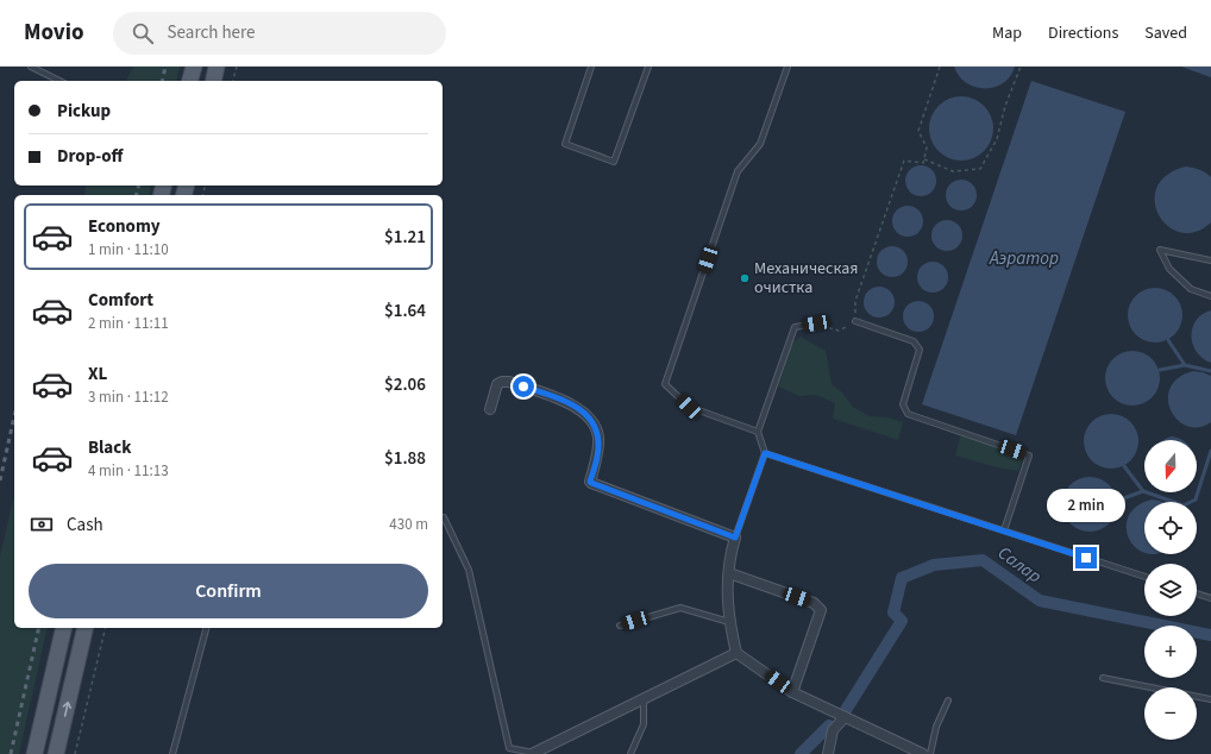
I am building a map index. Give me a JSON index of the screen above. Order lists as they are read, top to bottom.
{
  "water": ["Аэратор", "Салар"],
  "places": ["Механическая очистка"],
  "north": "bottom",
  "page": {
    "header": "Movio",
    "search": "Search here",
    "nav": ["Map", "Directions", "Saved"],
    "banner": ["Pickup", "Drop-off"],
    "list": [
      {
        "name": "Economy",
        "note": "1 min · 11:10",
        "value": "$1.21"
      },
      {
        "name": "Comfort",
        "note": "2 min · 11:11",
        "value": "$1.64"
      },
      {
        "name": "XL",
        "note": "3 min · 11:12",
        "value": "$2.06"
      },
      {
        "name": "Black",
        "note": "4 min · 11:13",
        "value": "$1.88"
      }
    ],
    "map_buttons": ["+", "−"],
    "bubble": "2 min",
    "pay": ["Cash", "430 m"],
    "buttons": "Confirm"
  }
}
